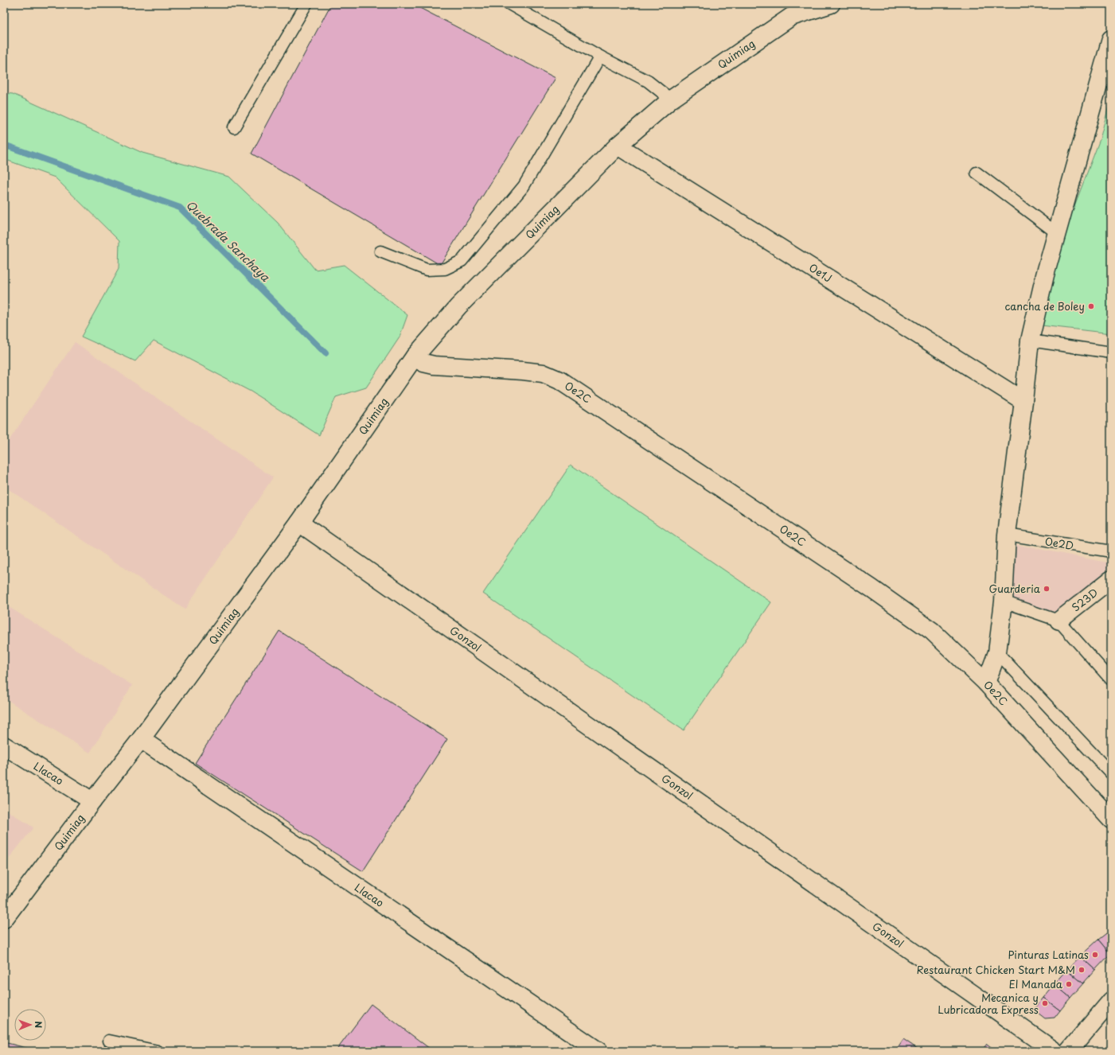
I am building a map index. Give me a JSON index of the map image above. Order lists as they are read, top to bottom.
{
  "streets": {
    "street": [
      "Quimiag",
      "Oe1J",
      "Oe2C",
      "S23D",
      "Gonzol",
      "Llacao"
    ],
    "lane": ["Oe2D"]
  },
  "crossings": [
    ["Quimiag", "Oe1J"],
    ["Quimiag", "Oe2C"],
    ["Quimiag", "Gonzol"],
    ["Quimiag", "Llacao"]
  ],
  "water": ["Quebrada Sanchaya"],
  "places": [
    "cancha de Boley",
    "Guarderia",
    "Pinturas Latinas",
    "Restaurant Chicken Start M&M",
    "El Manada",
    "Mecanica y Lubricadora Express"
  ],
  "north": "right"
}
